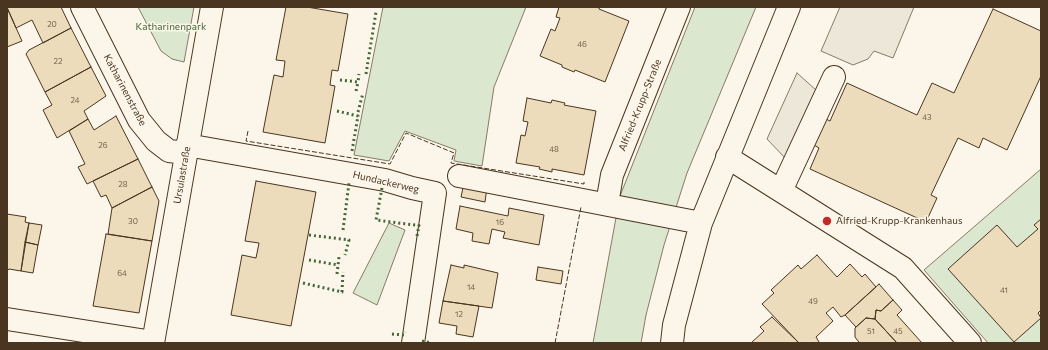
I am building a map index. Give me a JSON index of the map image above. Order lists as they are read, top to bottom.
{
  "streets": {
    "street": [
      "Katharinenstraße",
      "Alfried-Krupp-Straße",
      "Ursulastraße",
      "Hundackerweg"
    ]
  },
  "crossings": [
    ["Katharinenstraße", "Ursulastraße"],
    ["Katharinenstraße", "Hundackerweg"],
    ["Ursulastraße", "Hundackerweg"]
  ],
  "parks": ["Katharinenpark"],
  "places": ["Alfried-Krupp-Krankenhaus"],
  "house_numbers": [
    "20",
    "46",
    "22",
    "24",
    "43",
    "26",
    "48",
    "28",
    "30",
    "16",
    "64",
    "14",
    "41",
    "49",
    "12",
    "51",
    "45"
  ]
}
